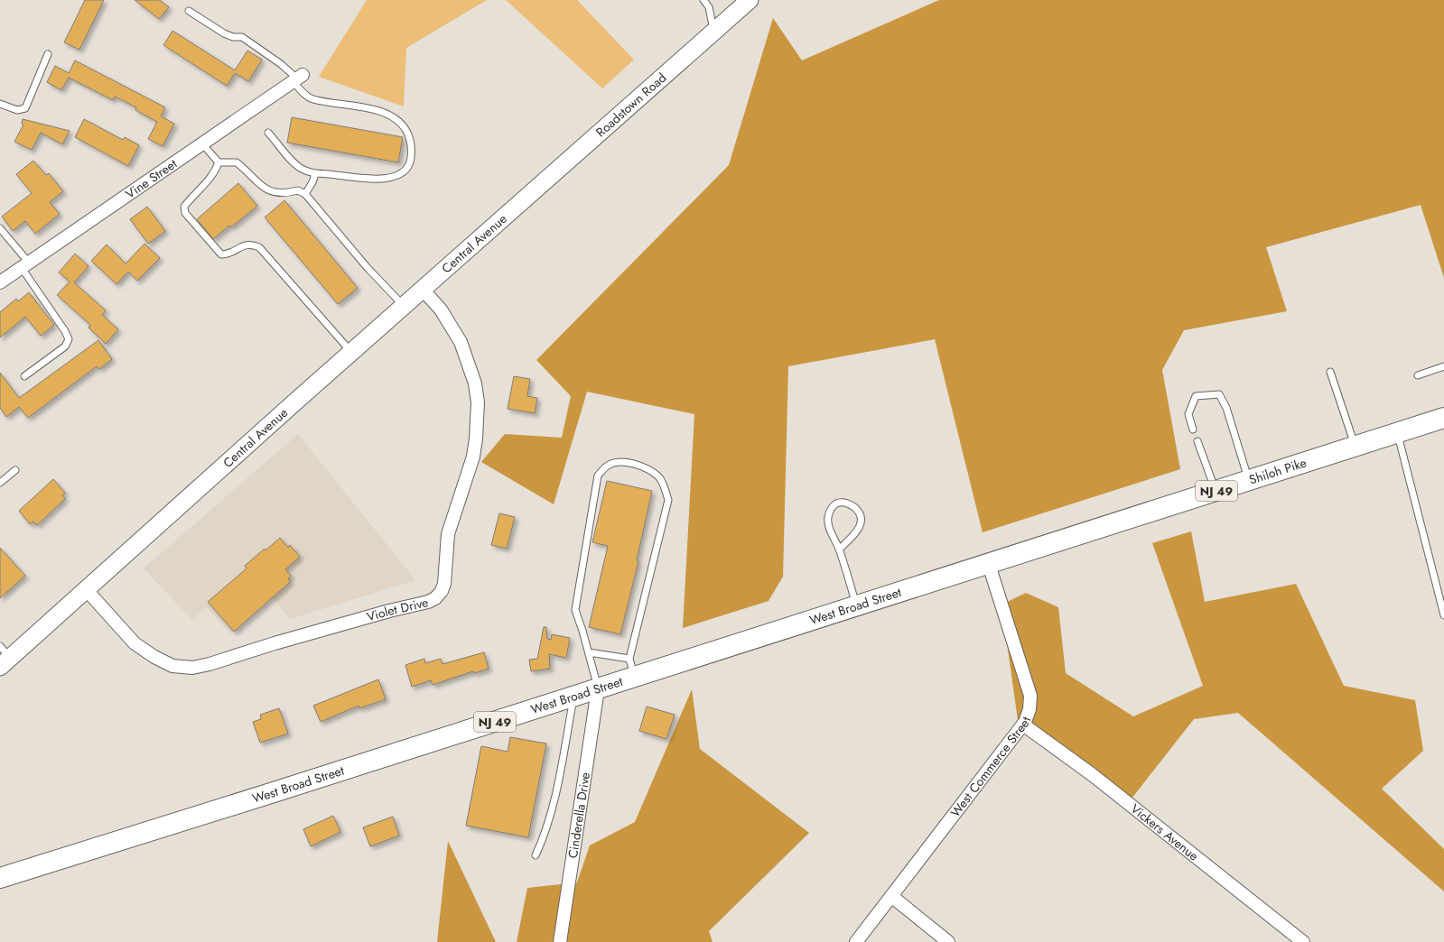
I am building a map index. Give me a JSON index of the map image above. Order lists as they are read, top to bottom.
{
  "streets": {
    "highway": ["Shiloh Pike", "NJ 49", "West Broad Street"],
    "main road": ["Roadstown Road", "Central Avenue"],
    "street": [
      "Vine Street",
      "Violet Drive",
      "West Commerce Street",
      "Cinderella Drive",
      "Vickers Avenue"
    ]
  },
  "crossings": [
    ["Roadstown Road", "Central Avenue"],
    ["Central Avenue", "Violet Drive"],
    ["Shiloh Pike", "West Broad Street"],
    ["Shiloh Pike", "West Commerce Street"],
    ["West Broad Street", "West Commerce Street"],
    ["West Broad Street", "Cinderella Drive"],
    ["West Commerce Street", "Vickers Avenue"]
  ]
}
